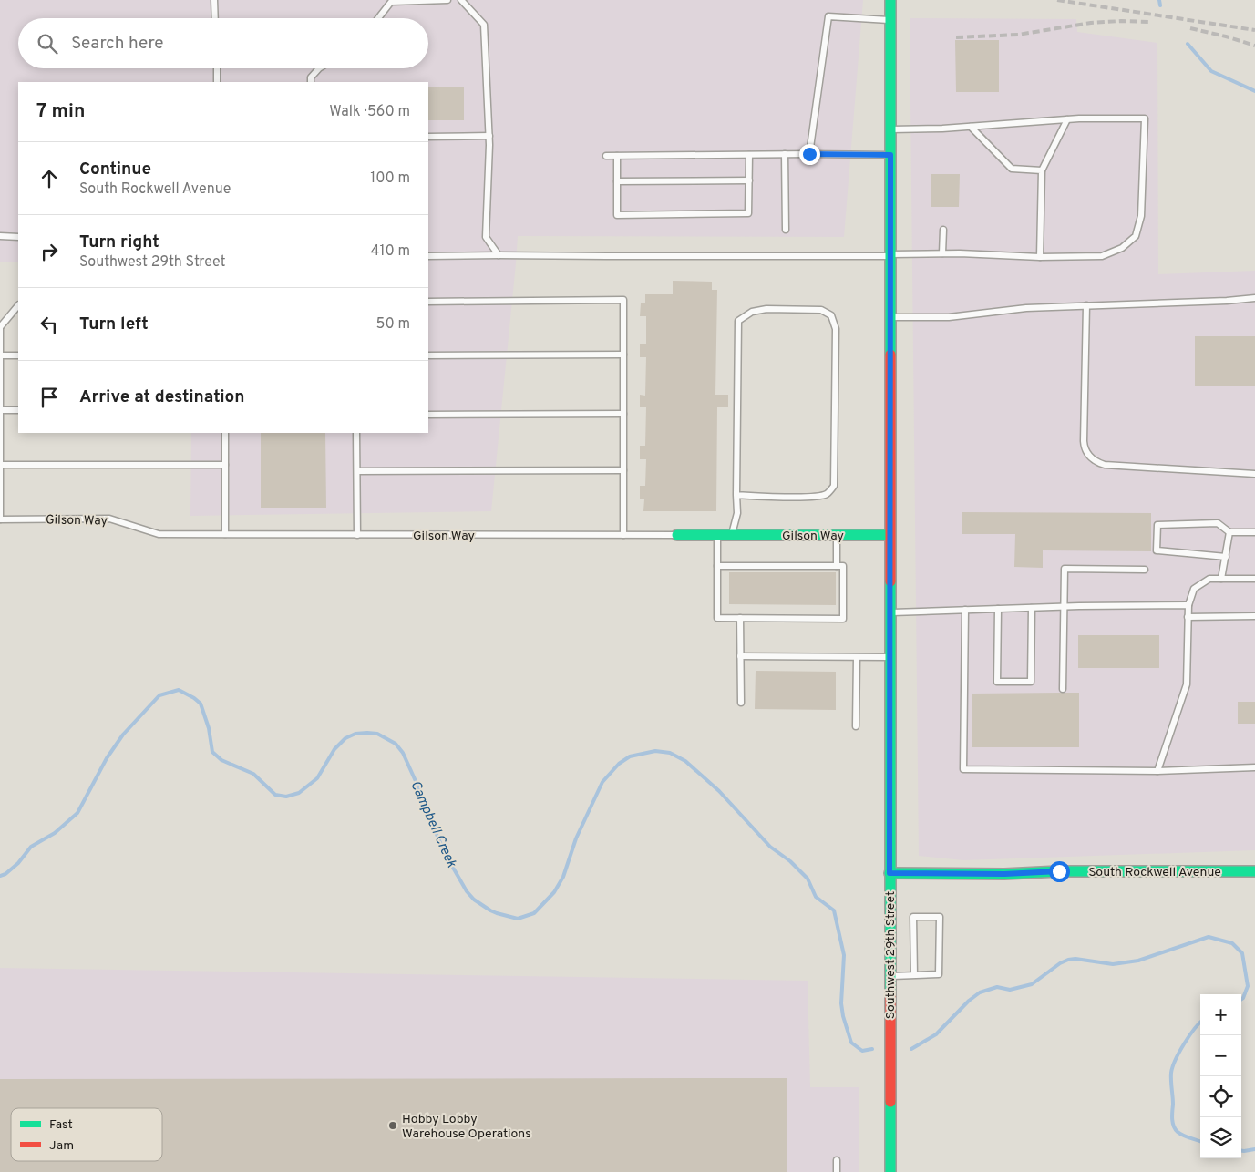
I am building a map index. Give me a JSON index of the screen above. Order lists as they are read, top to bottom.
{
  "streets": {
    "street": ["Gilson Way", "South Rockwell Avenue", "Southwest 29th Street"]
  },
  "crossings": [
    ["Gilson Way", "Southwest 29th Street"],
    ["South Rockwell Avenue", "Southwest 29th Street"]
  ],
  "water": ["Campbell Creek"],
  "places": ["Hobby Lobby Warehouse Operations"],
  "legend": ["Fast", "Jam"],
  "page": {
    "search": "Search here",
    "heading": ["7 min", "Walk · 560 m"],
    "list": [
      ["Continue", "South Rockwell Avenue", "100 m"],
      ["Turn right", "Southwest 29th Street", "410 m"],
      ["Turn left", "50 m"],
      "Arrive at destination"
    ],
    "map_buttons": ["+", "−"]
  }
}
